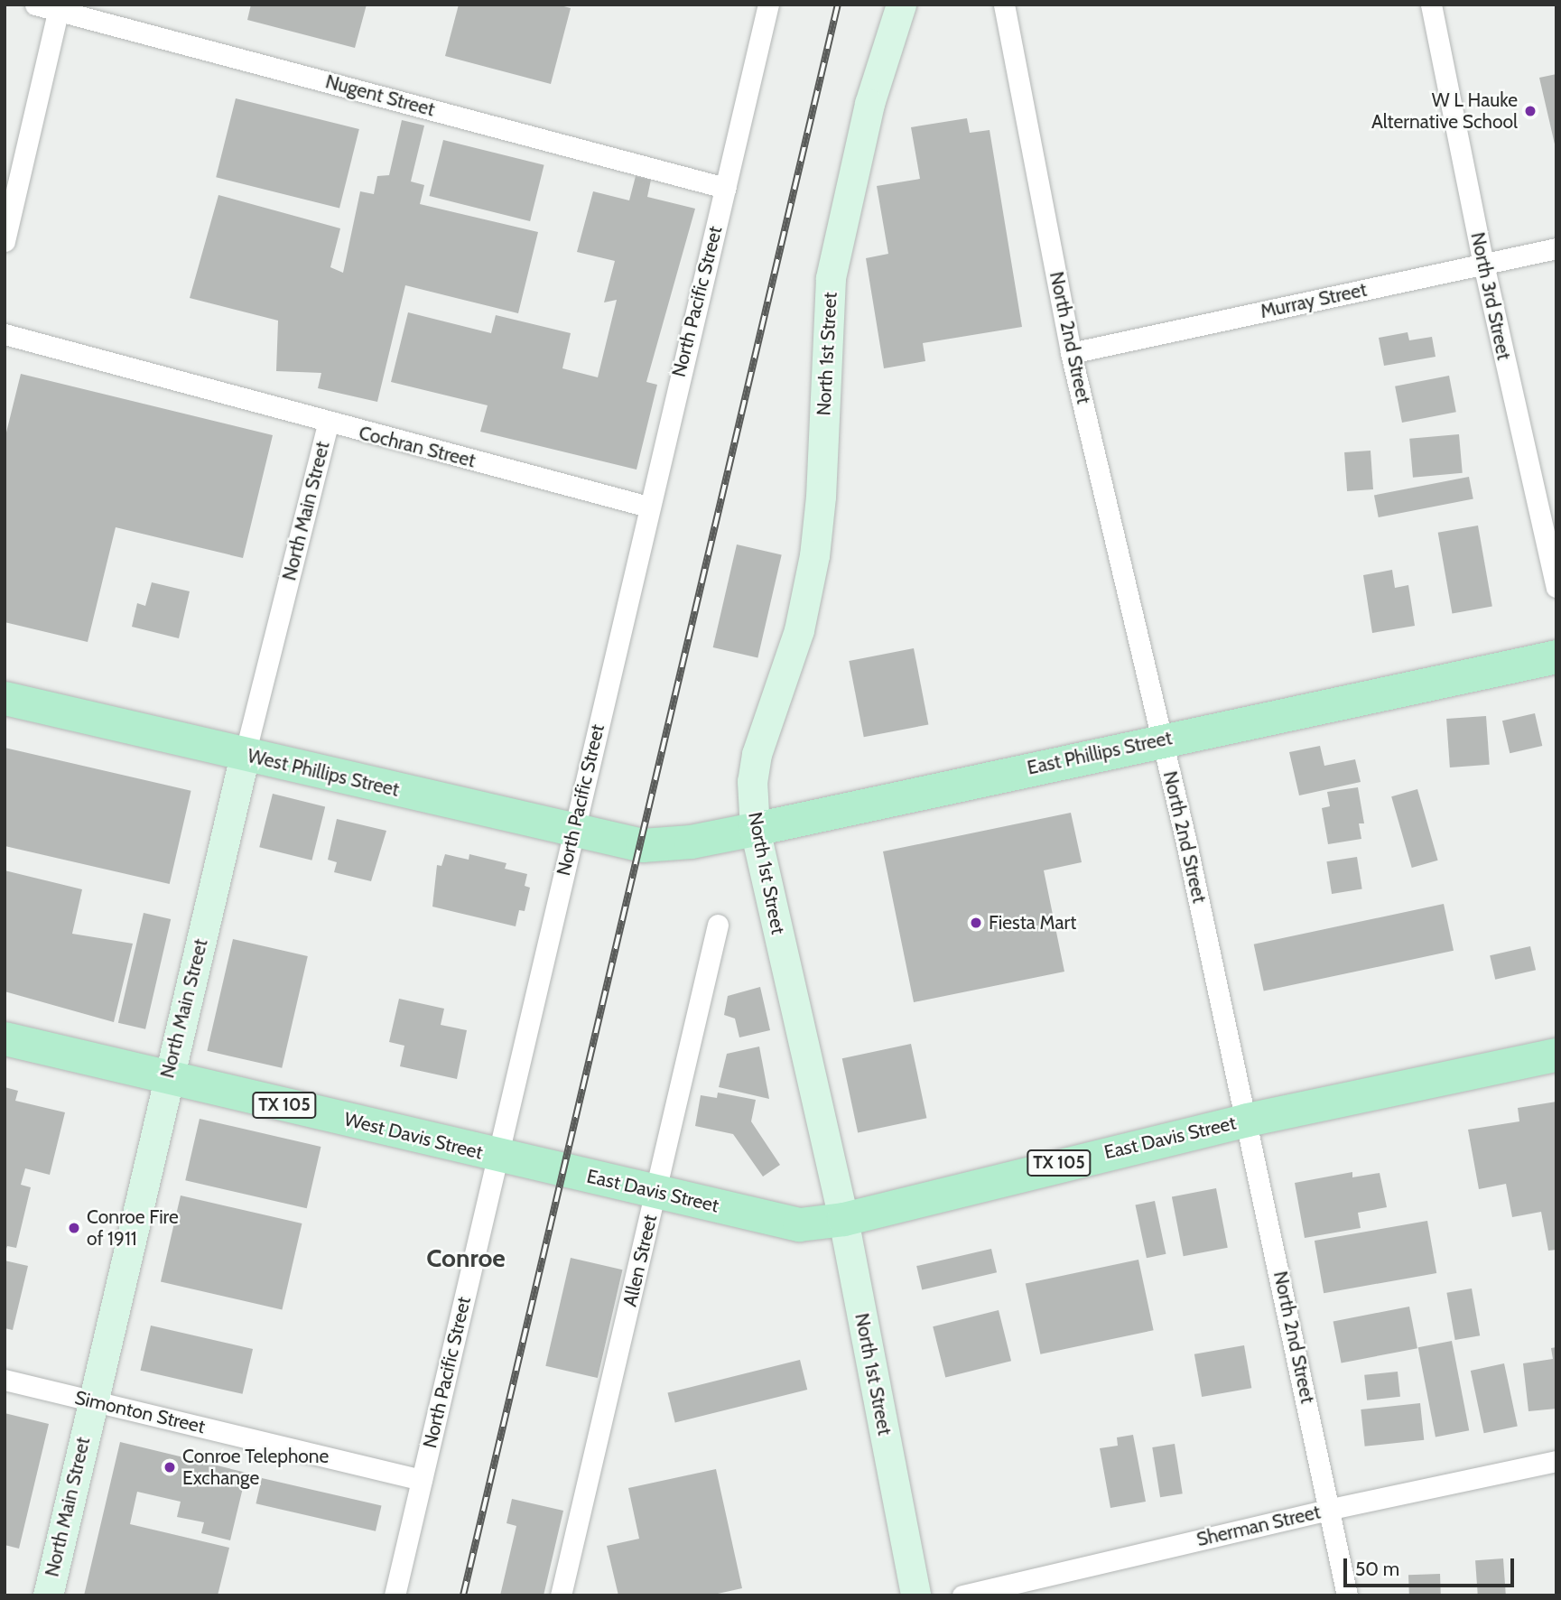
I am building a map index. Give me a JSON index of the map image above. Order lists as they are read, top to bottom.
{
  "streets": {
    "main road": [
      "East Phillips Street",
      "West Phillips Street",
      "TX 105",
      "West Davis Street",
      "East Davis Street"
    ],
    "street": [
      "Nugent Street",
      "North 3rd Street",
      "Murray Street",
      "North Pacific Street",
      "North 2nd Street",
      "North 1st Street",
      "Cochran Street",
      "North Main Street",
      "Allen Street",
      "Simonton Street",
      "Sherman Street"
    ]
  },
  "crossings": [
    ["Nugent Street", "North Pacific Street"],
    ["North 3rd Street", "Murray Street"],
    ["Murray Street", "North 2nd Street"],
    ["North Pacific Street", "Cochran Street"],
    ["North Pacific Street", "West Phillips Street"],
    ["North Pacific Street", "West Davis Street"],
    ["North Pacific Street", "Simonton Street"],
    ["North 2nd Street", "East Phillips Street"],
    ["North 2nd Street", "East Davis Street"],
    ["North 2nd Street", "Sherman Street"],
    ["North 1st Street", "East Phillips Street"],
    ["North 1st Street", "East Davis Street"],
    ["Cochran Street", "North Main Street"],
    ["North Main Street", "West Phillips Street"],
    ["North Main Street", "West Davis Street"],
    ["North Main Street", "Simonton Street"],
    ["East Phillips Street", "West Phillips Street"],
    ["West Davis Street", "East Davis Street"],
    ["East Davis Street", "Allen Street"]
  ],
  "districts": ["Conroe"],
  "places": [
    "W L Hauke Alternative School",
    "Fiesta Mart",
    "Conroe Fire of 1911",
    "Conroe Telephone Exchange"
  ],
  "scale_bar": "50 m"
}
